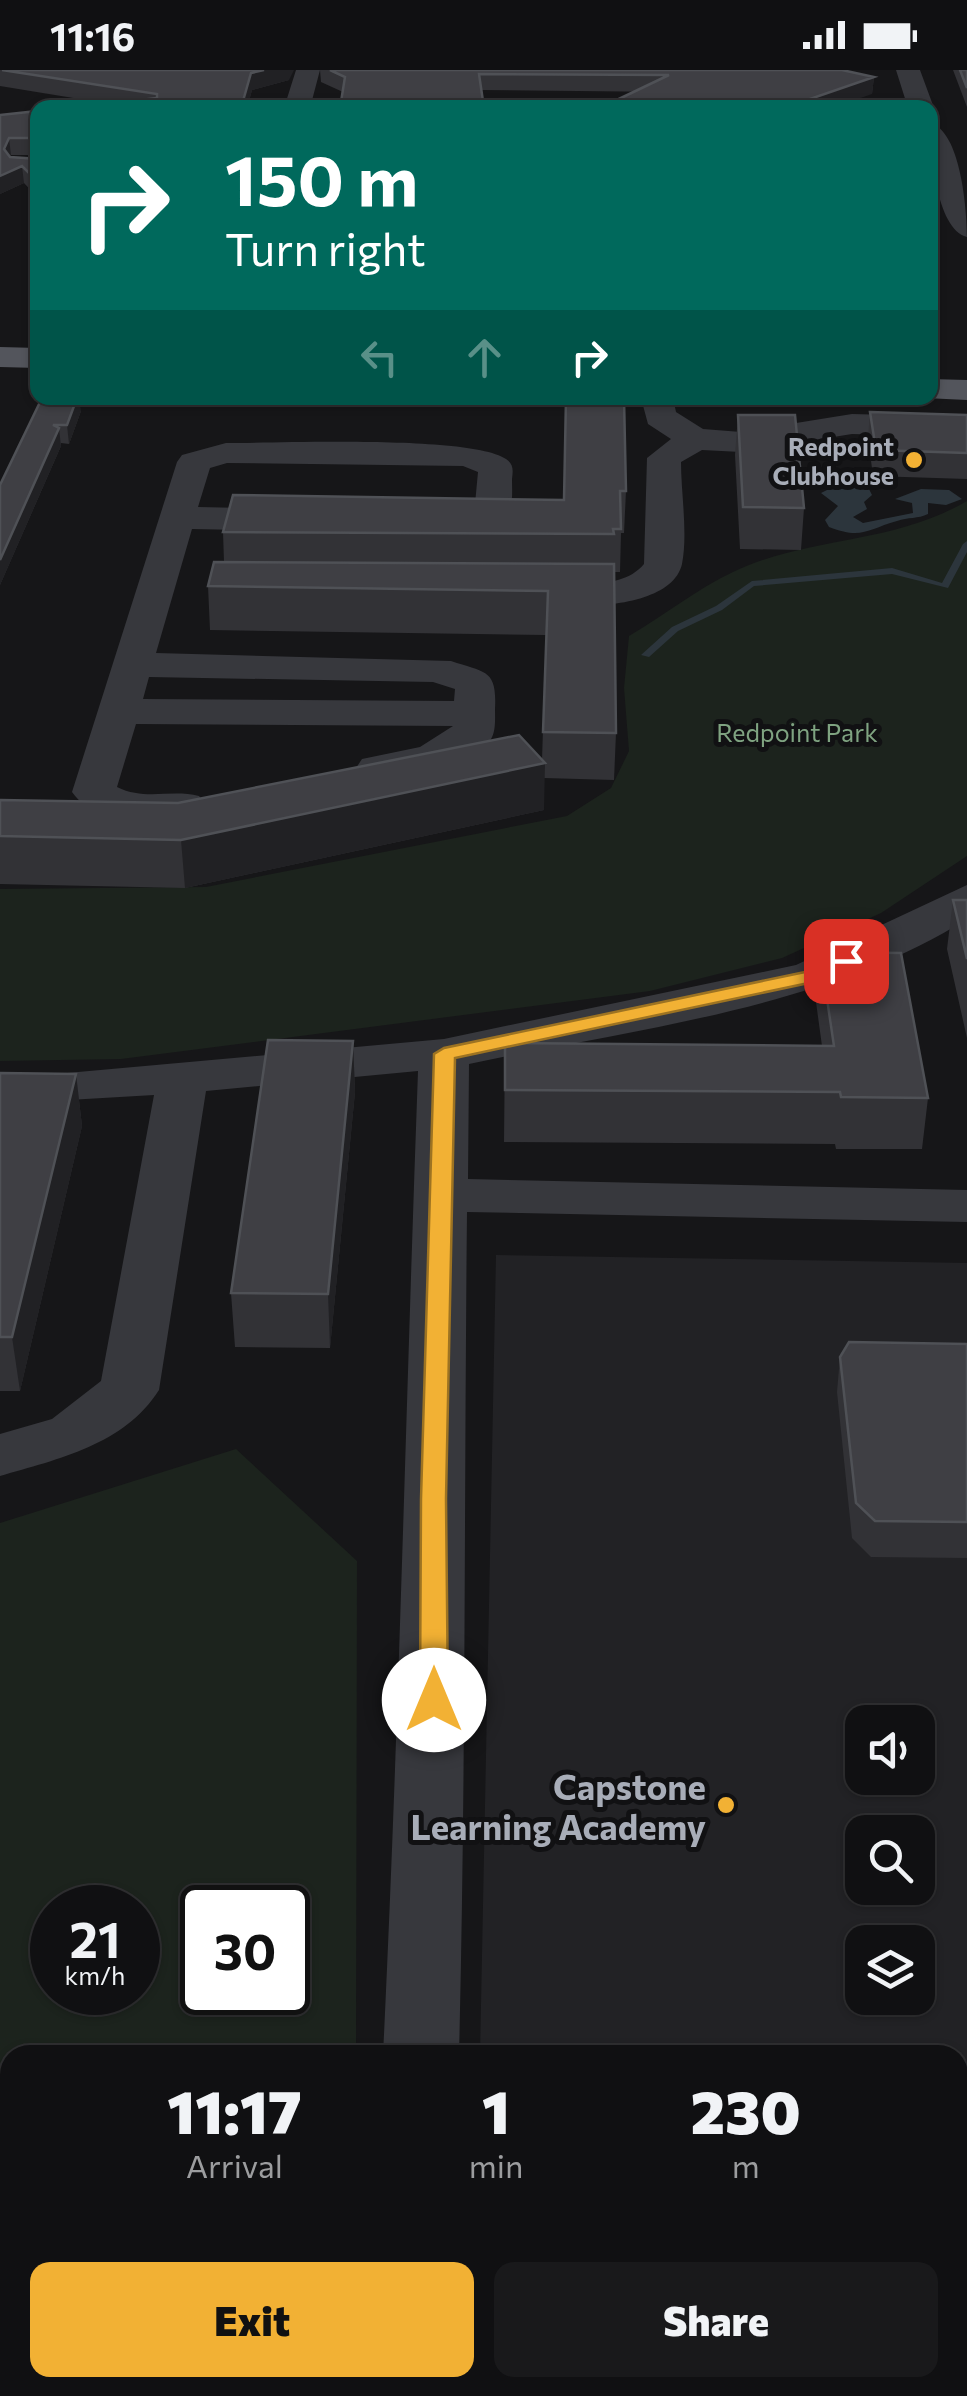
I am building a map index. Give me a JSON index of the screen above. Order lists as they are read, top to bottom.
{
  "parks": ["Redpoint Park"],
  "places": ["Redpoint Clubhouse", "Capstone Learning Academy"],
  "page": {
    "status": "11:16",
    "turn": ["150 m", "Turn right"],
    "speed": "21 km/h",
    "limit": "30",
    "eta": [
      "11:17",
      "Arrival",
      "1",
      "min",
      "230",
      "m"
    ],
    "buttons": ["Exit", "Share"]
  }
}
